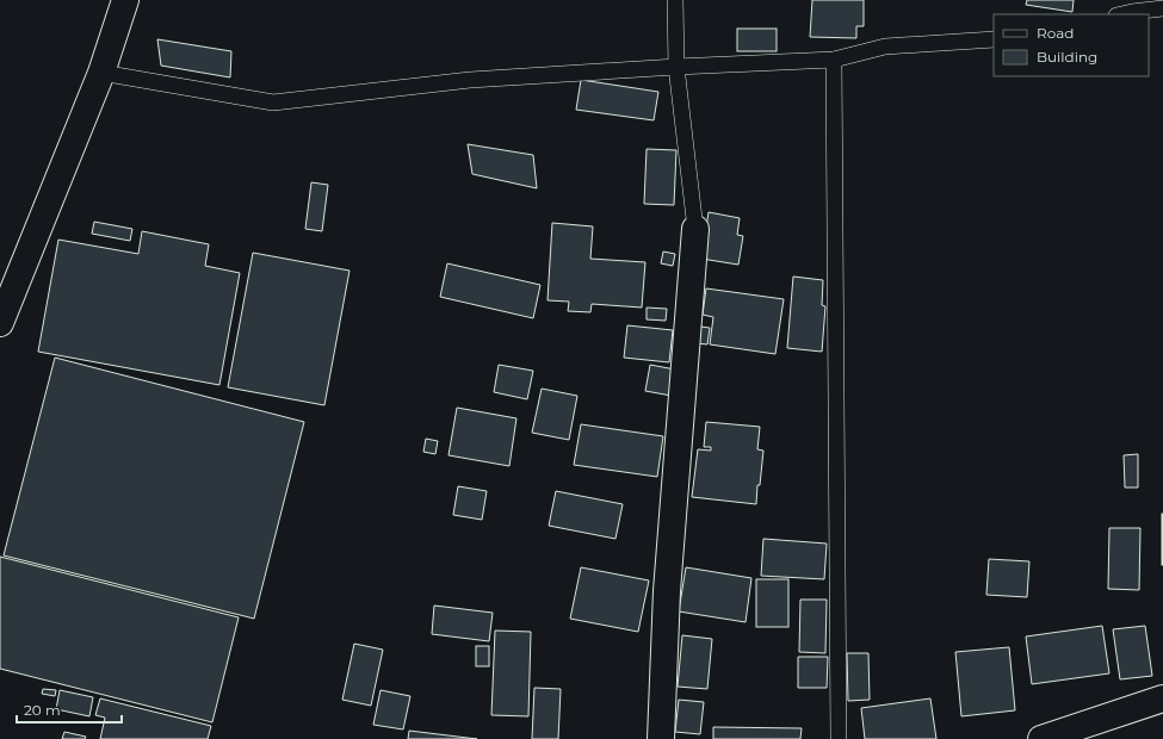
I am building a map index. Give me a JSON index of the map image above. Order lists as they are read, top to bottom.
{
  "legend": ["Road", "Building"],
  "scale_bar": "20 m"
}
